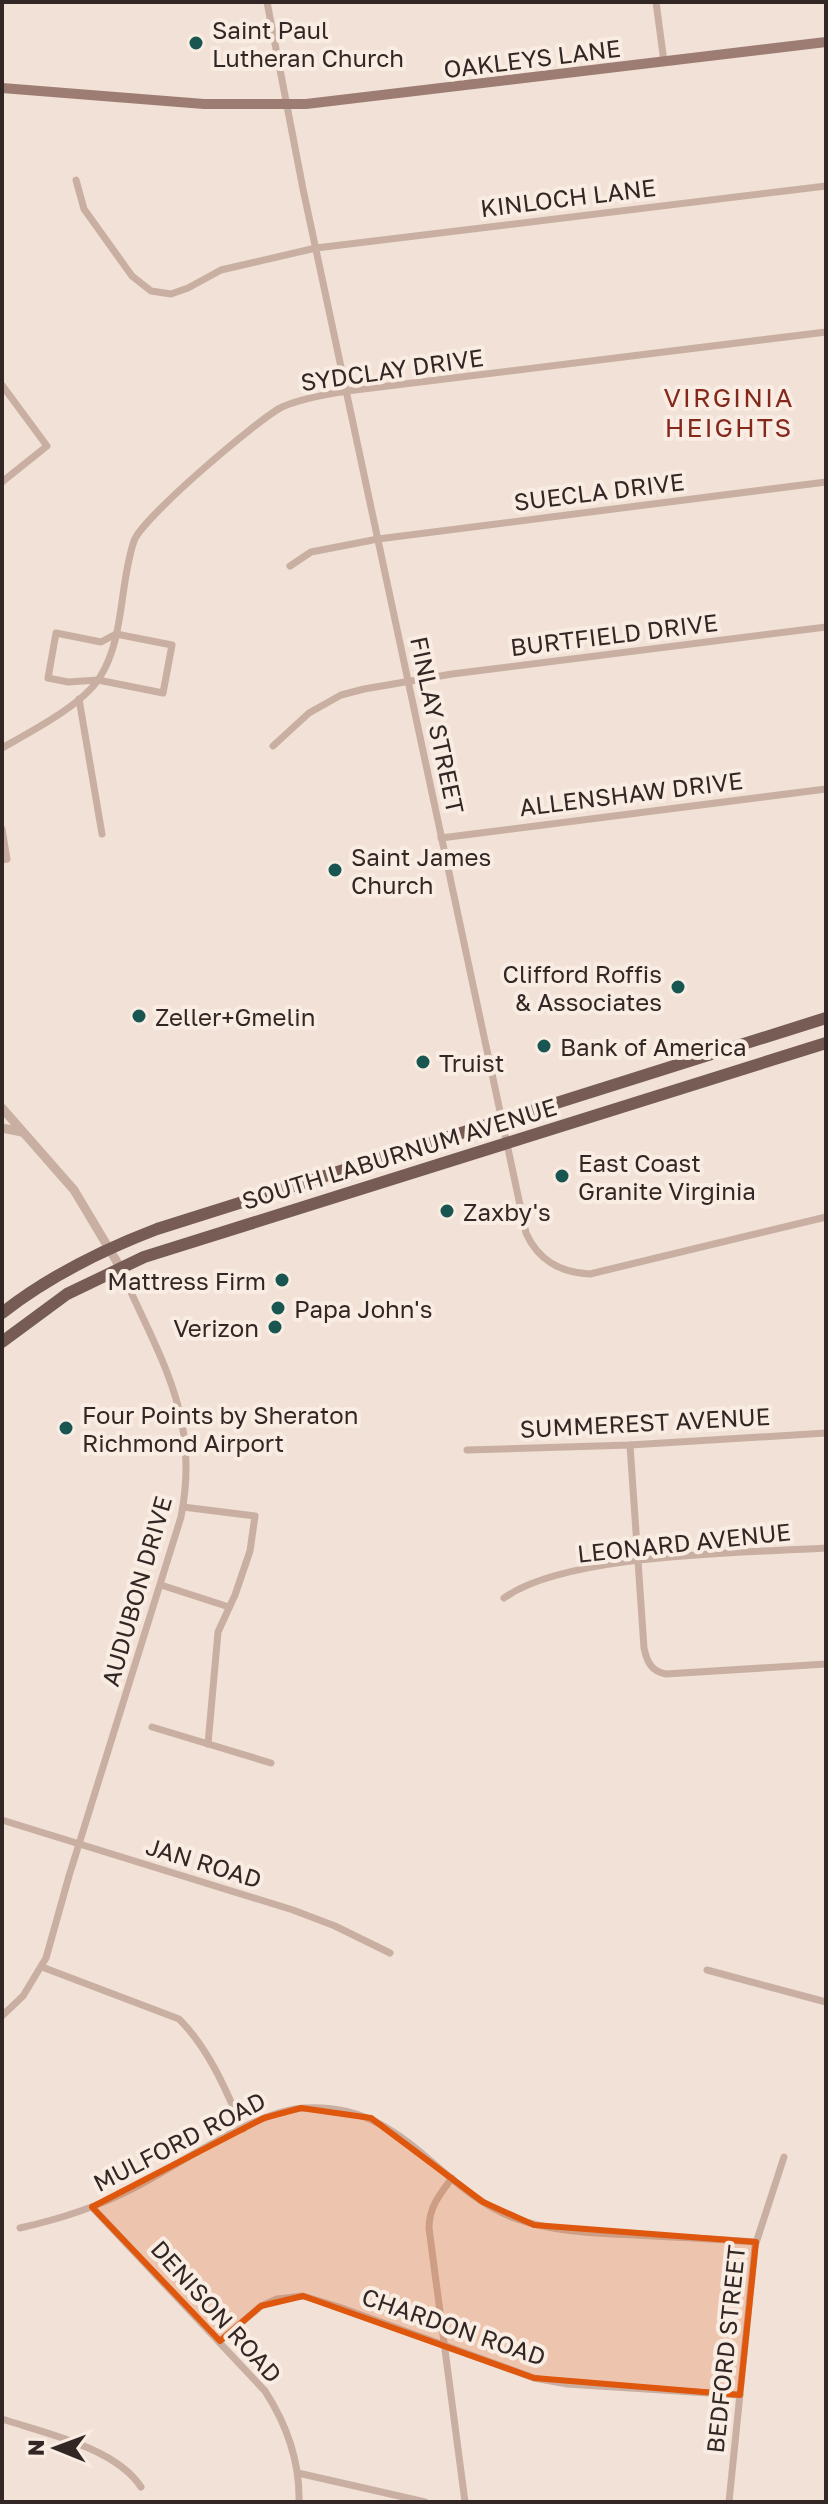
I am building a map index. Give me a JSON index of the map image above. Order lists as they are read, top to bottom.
{
  "streets": {
    "main road": ["OAKLEYS LANE", "SOUTH LABURNUM AVENUE"],
    "street": [
      "KINLOCH LANE",
      "SYDCLAY DRIVE",
      "SUECLA DRIVE",
      "BURTFIELD DRIVE",
      "FINLAY STREET",
      "ALLENSHAW DRIVE",
      "SUMMEREST AVENUE",
      "LEONARD AVENUE",
      "AUDUBON DRIVE",
      "JAN ROAD",
      "MULFORD ROAD",
      "DENISON ROAD",
      "CHARDON ROAD",
      "BEDFORD STREET"
    ]
  },
  "crossings": [
    ["OAKLEYS LANE", "FINLAY STREET"],
    ["KINLOCH LANE", "FINLAY STREET"],
    ["SYDCLAY DRIVE", "FINLAY STREET"],
    ["SUECLA DRIVE", "FINLAY STREET"],
    ["BURTFIELD DRIVE", "FINLAY STREET"],
    ["FINLAY STREET", "ALLENSHAW DRIVE"],
    ["FINLAY STREET", "SOUTH LABURNUM AVENUE"],
    ["SOUTH LABURNUM AVENUE", "AUDUBON DRIVE"],
    ["AUDUBON DRIVE", "JAN ROAD"],
    ["MULFORD ROAD", "DENISON ROAD"],
    ["MULFORD ROAD", "BEDFORD STREET"],
    ["DENISON ROAD", "CHARDON ROAD"],
    ["CHARDON ROAD", "BEDFORD STREET"]
  ],
  "districts": ["VIRGINIA HEIGHTS"],
  "places": [
    "Saint Paul Lutheran Church",
    "Saint James Church",
    "Clifford Roffis & Associates",
    "Zeller+Gmelin",
    "Bank of America",
    "Truist",
    "East Coast Granite Virginia",
    "Zaxby's",
    "Mattress Firm",
    "Papa John's",
    "Verizon",
    "Four Points by Sheraton Richmond Airport"
  ],
  "north": "left"
}
